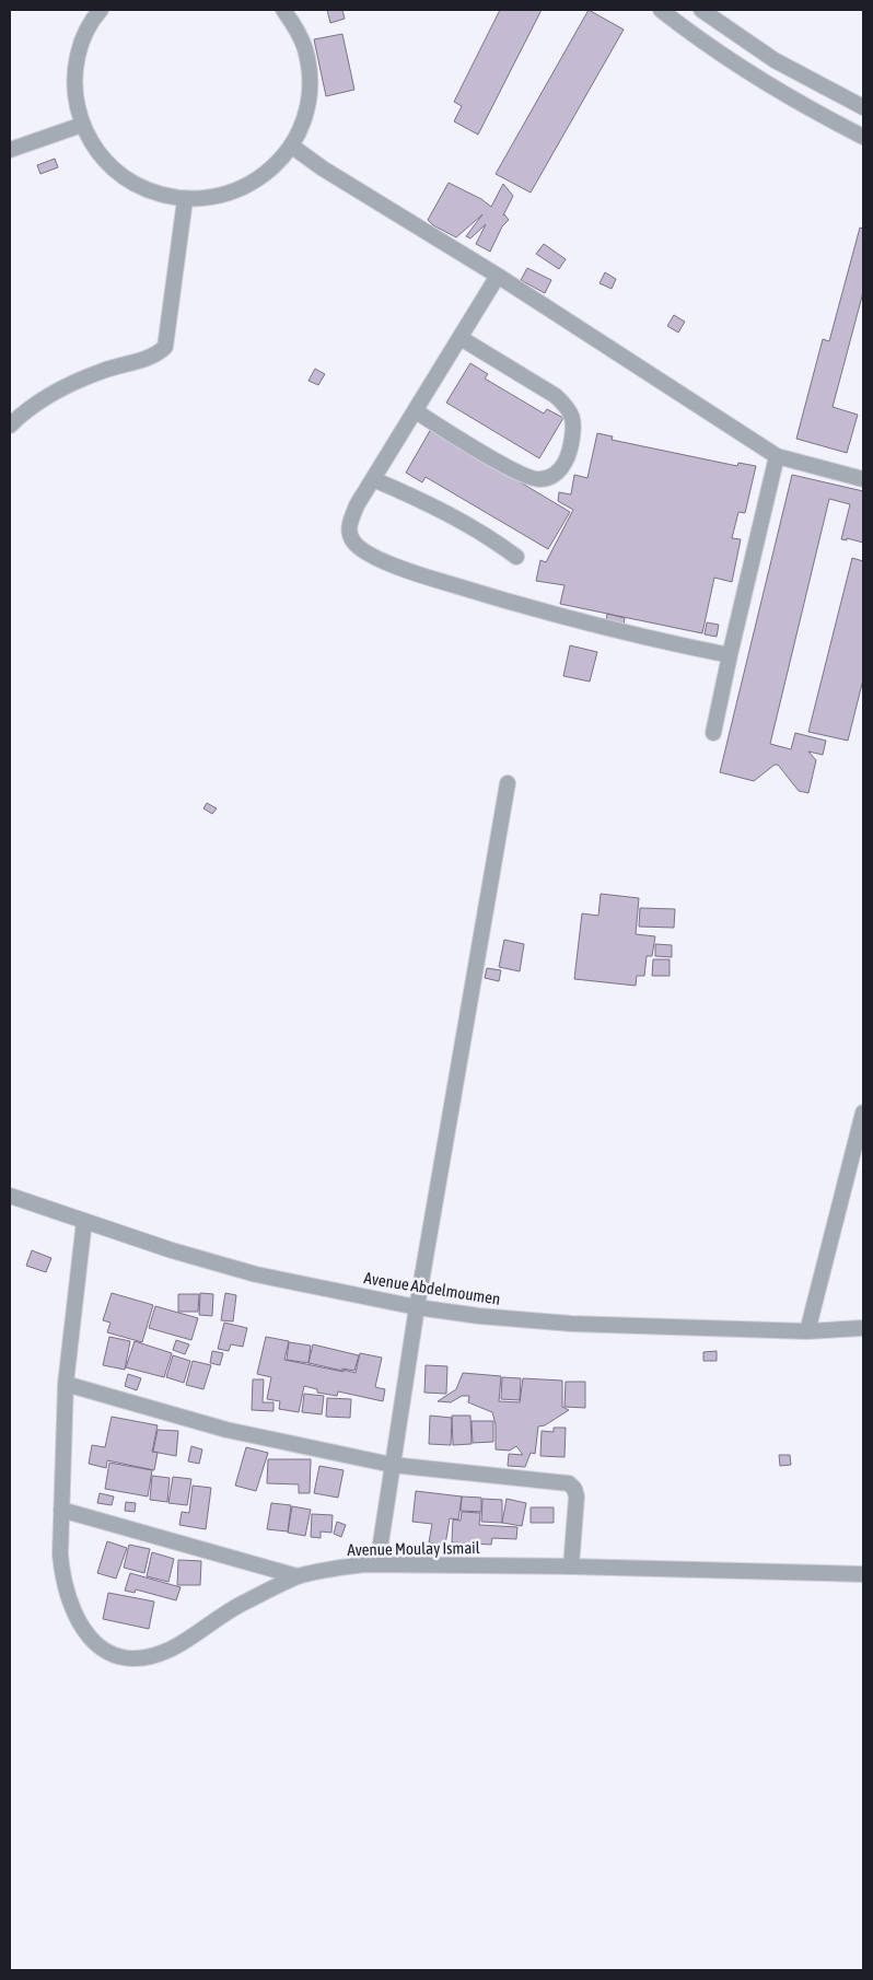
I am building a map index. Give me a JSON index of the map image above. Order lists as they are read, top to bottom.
{
  "streets": {
    "street": ["Avenue Abdelmoumen", "Avenue Moulay Ismail"]
  },
  "crossings": [
    ["Avenue Abdelmoumen", "Avenue Moulay Ismail"]
  ]
}
